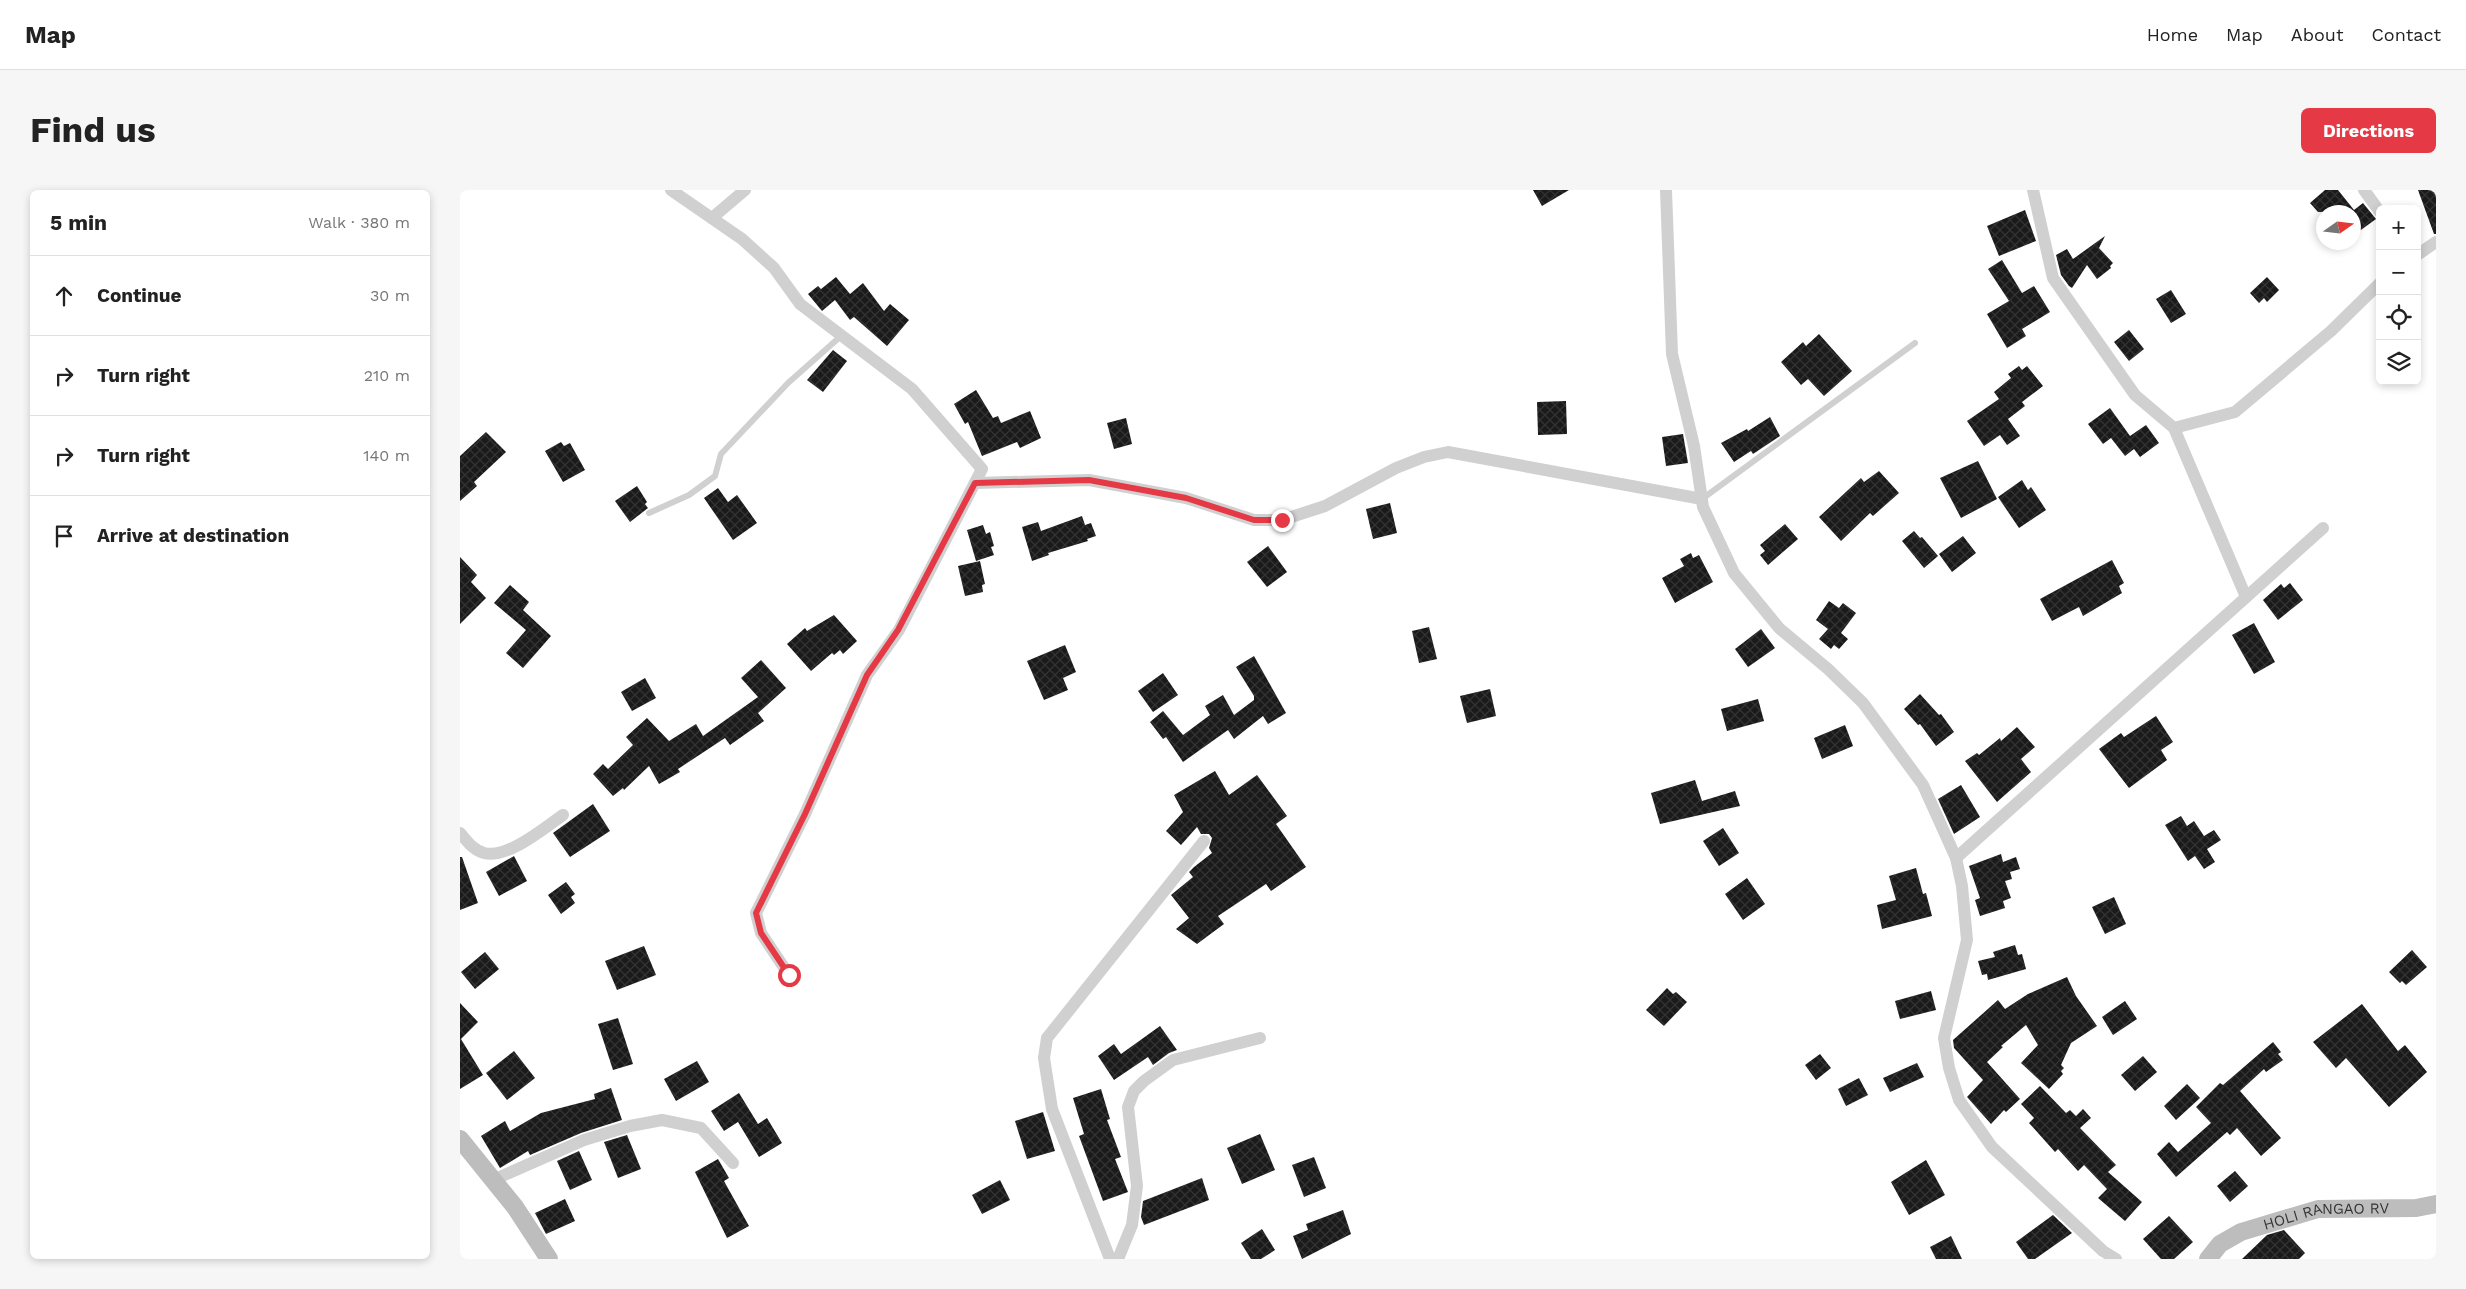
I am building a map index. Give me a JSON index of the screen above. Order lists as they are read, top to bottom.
{
  "streets": {
    "street": ["HOLI RANGAO RV"]
  },
  "north": "right",
  "page": {
    "header": "Map",
    "nav": [
      "Home",
      "Map",
      "About",
      "Contact"
    ],
    "buttons": "Directions",
    "title": "Find us",
    "heading": ["5 min", "Walk · 380 m"],
    "map_buttons": ["+", "−"],
    "list": [
      ["Continue", "30 m"],
      ["Turn right", "210 m"],
      ["Turn right", "140 m"],
      "Arrive at destination"
    ]
  }
}
